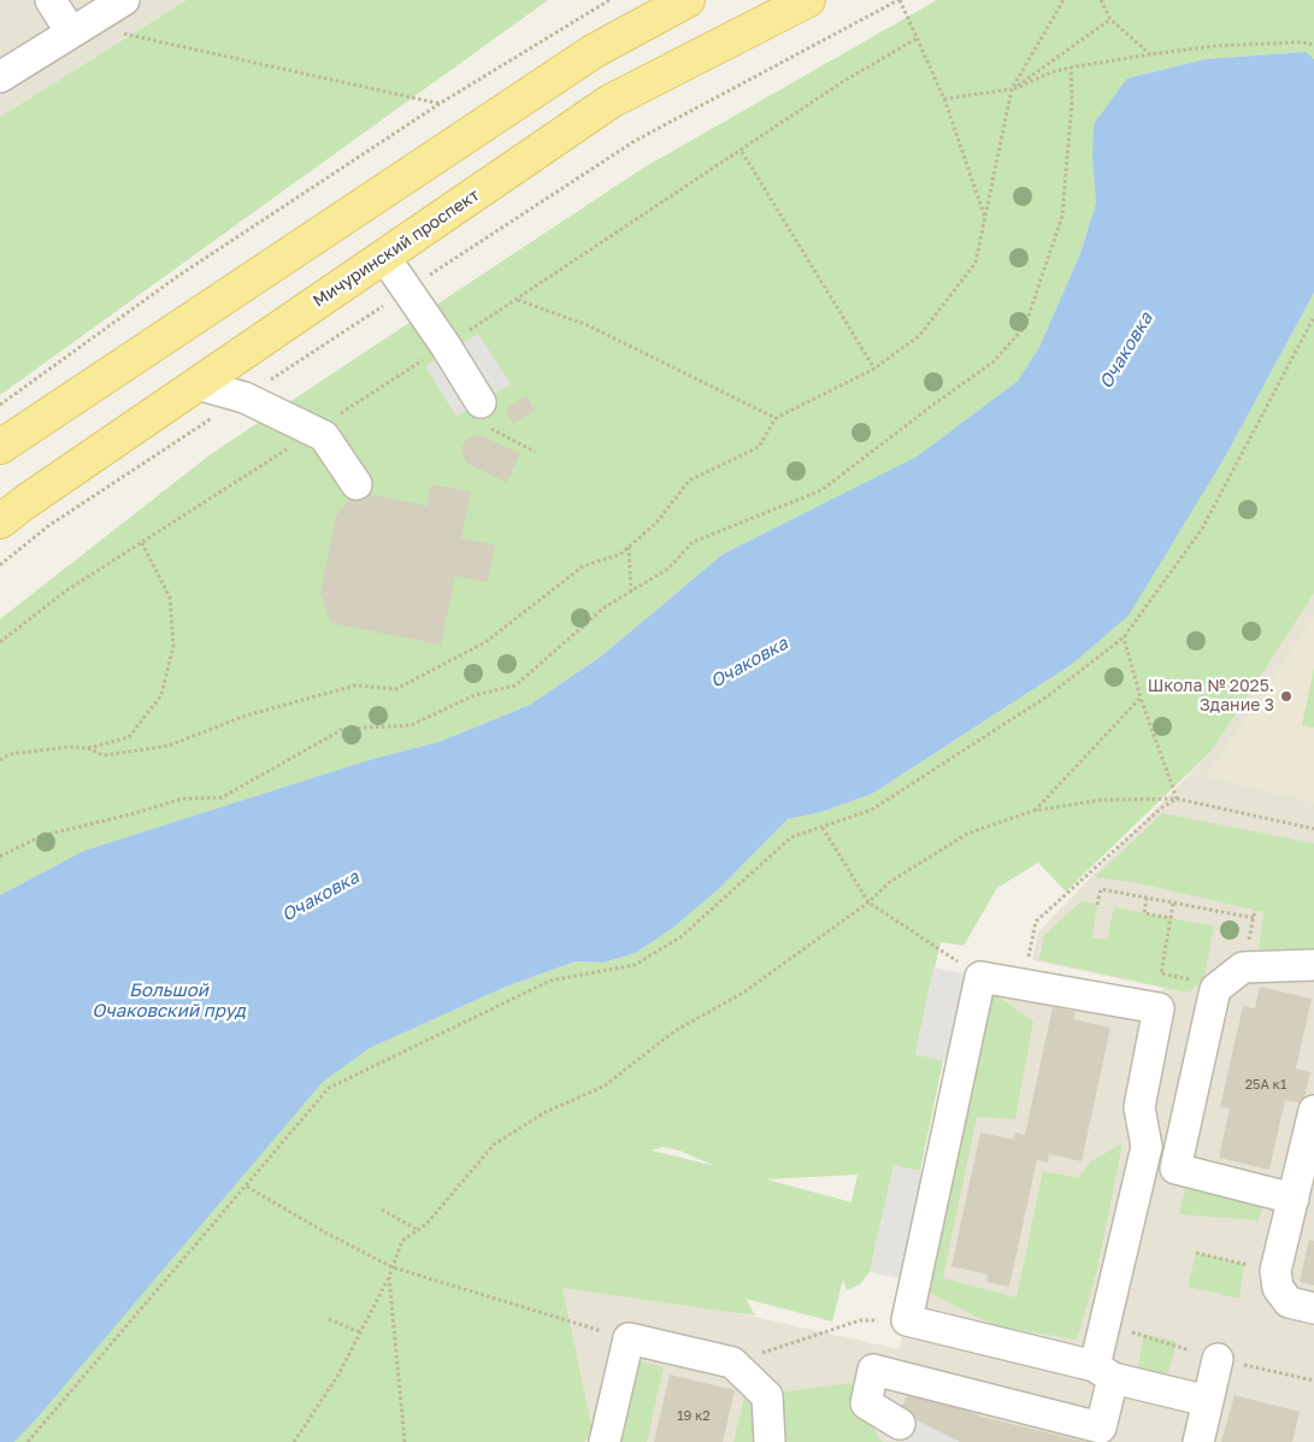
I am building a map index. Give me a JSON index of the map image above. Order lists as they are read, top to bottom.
{
  "streets": {
    "main road": ["Мичуринский проспект"]
  },
  "water": ["Очаковка", "Большой Очаковский пруд"],
  "places": ["Школа № 2025. Здание 3"],
  "house_numbers": ["25А к1", "19 к2"]
}
